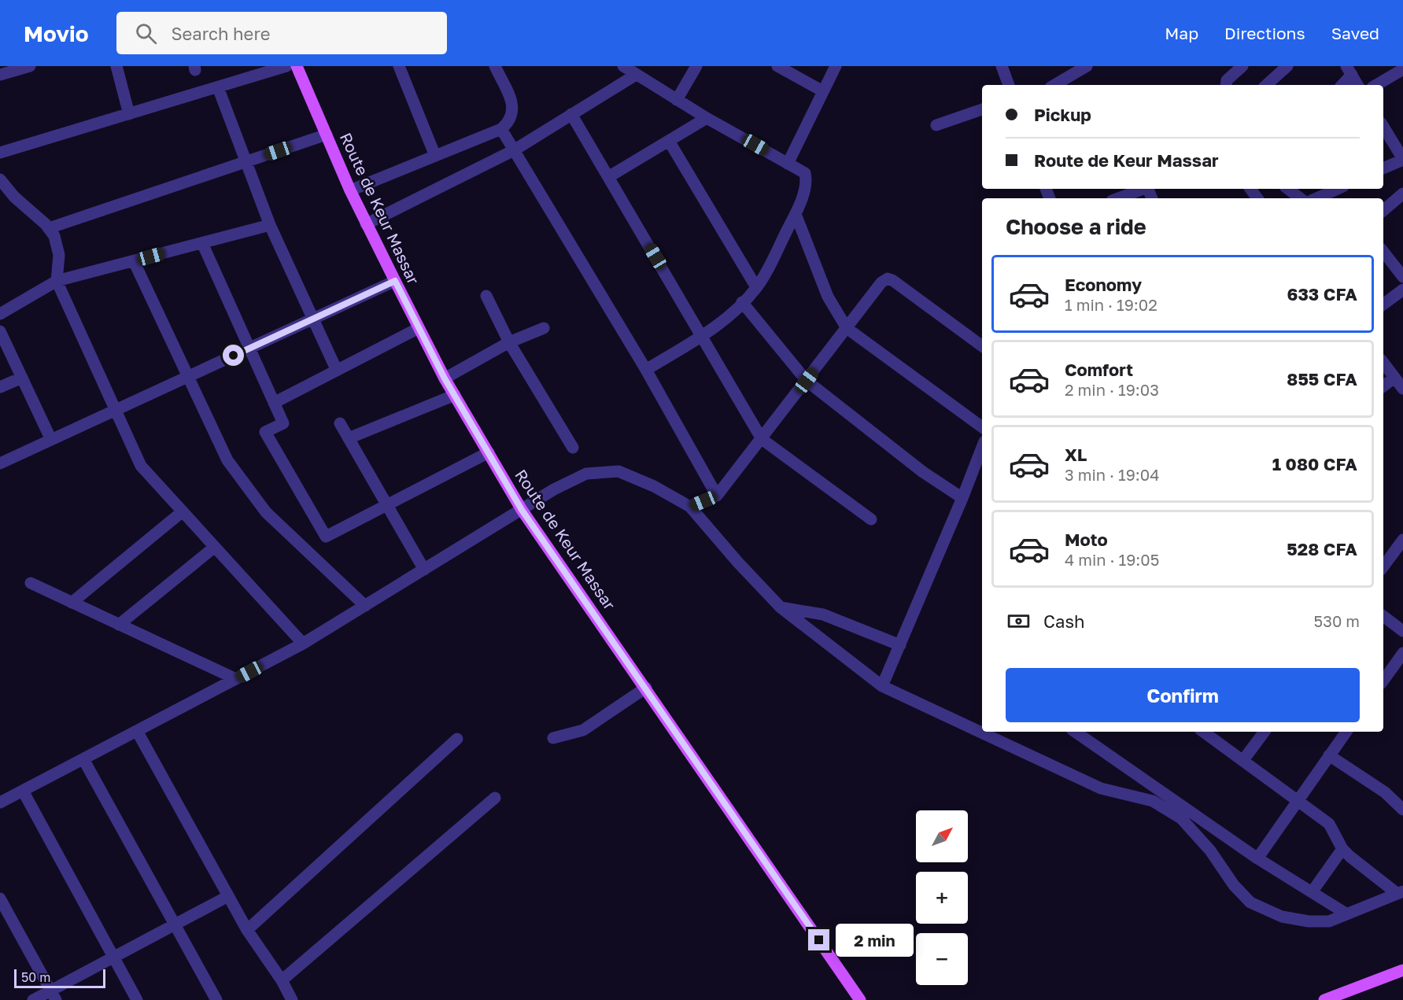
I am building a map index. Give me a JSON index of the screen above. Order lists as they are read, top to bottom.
{
  "streets": {
    "main road": ["Route de Keur Massar"]
  },
  "scale_bar": "50 m",
  "north": "top right",
  "page": {
    "header": "Movio",
    "search": "Search here",
    "nav": ["Map", "Directions", "Saved"],
    "banner": ["Pickup", "Route de Keur Massar"],
    "heading": "Choose a ride",
    "list": [
      {
        "name": "Economy",
        "note": "1 min · 19:02",
        "value": "633 CFA"
      },
      {
        "name": "Comfort",
        "note": "2 min · 19:03",
        "value": "855 CFA"
      },
      {
        "name": "XL",
        "note": "3 min · 19:04",
        "value": "1 080 CFA"
      },
      {
        "name": "Moto",
        "note": "4 min · 19:05",
        "value": "528 CFA"
      }
    ],
    "pay": ["Cash", "530 m"],
    "buttons": "Confirm",
    "map_buttons": ["+", "−"],
    "bubble": "2 min",
    "scale": "50 m"
  }
}
